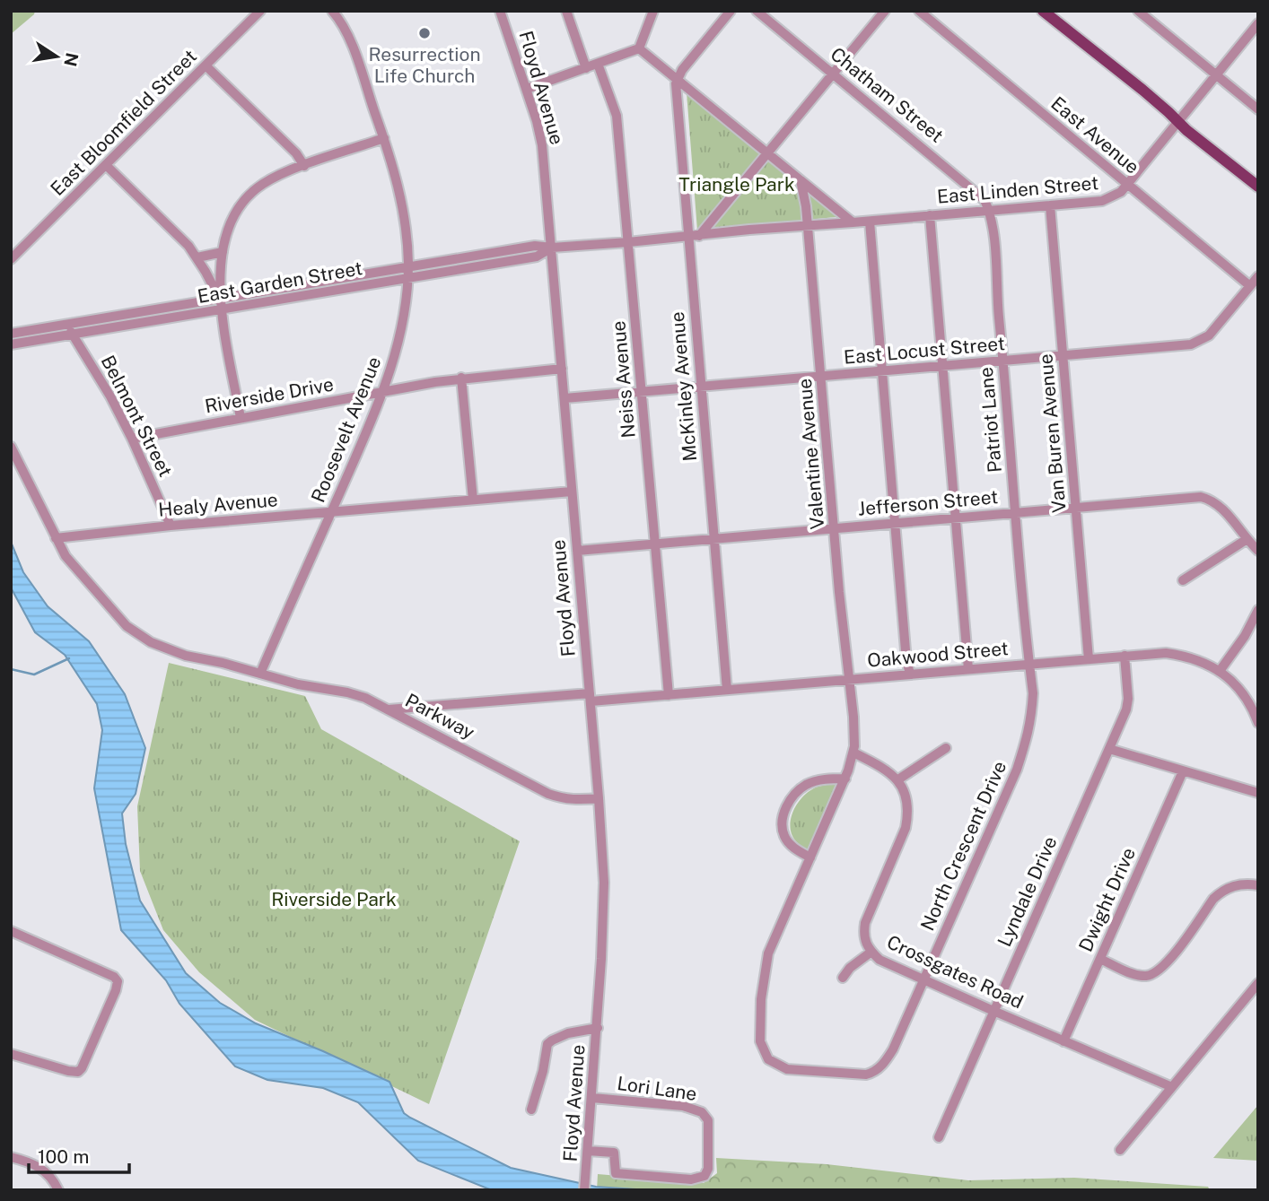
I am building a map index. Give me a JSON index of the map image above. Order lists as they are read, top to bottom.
{
  "streets": {
    "street": [
      "Floyd Avenue",
      "Chatham Street",
      "East Bloomfield Street",
      "East Avenue",
      "East Linden Street",
      "East Garden Street",
      "East Locust Street",
      "Neiss Avenue",
      "McKinley Avenue",
      "Riverside Drive",
      "Belmont Street",
      "Patriot Lane",
      "Roosevelt Avenue",
      "Van Buren Avenue",
      "Valentine Avenue",
      "Jefferson Street",
      "Healy Avenue",
      "Oakwood Street",
      "Parkway",
      "North Crescent Drive",
      "Lyndale Drive",
      "Dwight Drive",
      "Crossgates Road",
      "Lori Lane"
    ]
  },
  "crossings": [
    ["Floyd Avenue", "East Garden Street"],
    ["Floyd Avenue", "East Locust Street"],
    ["Floyd Avenue", "Riverside Drive"],
    ["Floyd Avenue", "Jefferson Street"],
    ["Floyd Avenue", "Healy Avenue"],
    ["Floyd Avenue", "Oakwood Street"],
    ["Floyd Avenue", "Parkway"],
    ["Floyd Avenue", "Lori Lane"],
    ["Chatham Street", "East Linden Street"],
    ["Chatham Street", "Patriot Lane"],
    ["East Avenue", "East Linden Street"],
    ["East Avenue", "East Locust Street"],
    ["East Linden Street", "East Garden Street"],
    ["East Linden Street", "Patriot Lane"],
    ["East Linden Street", "Van Buren Avenue"],
    ["East Linden Street", "Valentine Avenue"],
    ["East Garden Street", "Neiss Avenue"],
    ["East Garden Street", "McKinley Avenue"],
    ["East Garden Street", "Belmont Street"],
    ["East Garden Street", "Roosevelt Avenue"],
    ["East Locust Street", "Neiss Avenue"],
    ["East Locust Street", "McKinley Avenue"],
    ["East Locust Street", "Patriot Lane"],
    ["East Locust Street", "Van Buren Avenue"],
    ["East Locust Street", "Valentine Avenue"],
    ["Neiss Avenue", "Jefferson Street"],
    ["Neiss Avenue", "Oakwood Street"],
    ["McKinley Avenue", "Jefferson Street"],
    ["McKinley Avenue", "Oakwood Street"],
    ["Riverside Drive", "Belmont Street"],
    ["Riverside Drive", "Roosevelt Avenue"],
    ["Belmont Street", "Healy Avenue"],
    ["Patriot Lane", "Jefferson Street"],
    ["Patriot Lane", "Oakwood Street"],
    ["Patriot Lane", "North Crescent Drive"],
    ["Roosevelt Avenue", "Healy Avenue"],
    ["Roosevelt Avenue", "Parkway"],
    ["Van Buren Avenue", "Jefferson Street"],
    ["Van Buren Avenue", "Oakwood Street"],
    ["Valentine Avenue", "Jefferson Street"],
    ["Valentine Avenue", "Oakwood Street"],
    ["Healy Avenue", "Parkway"],
    ["Oakwood Street", "Parkway"],
    ["Oakwood Street", "North Crescent Drive"],
    ["Oakwood Street", "Lyndale Drive"],
    ["North Crescent Drive", "Crossgates Road"],
    ["Lyndale Drive", "Crossgates Road"],
    ["Dwight Drive", "Crossgates Road"]
  ],
  "parks": ["Triangle Park", "Riverside Park"],
  "places": ["Resurrection Life Church"],
  "scale_bar": "100 m",
  "north": "right"
}
